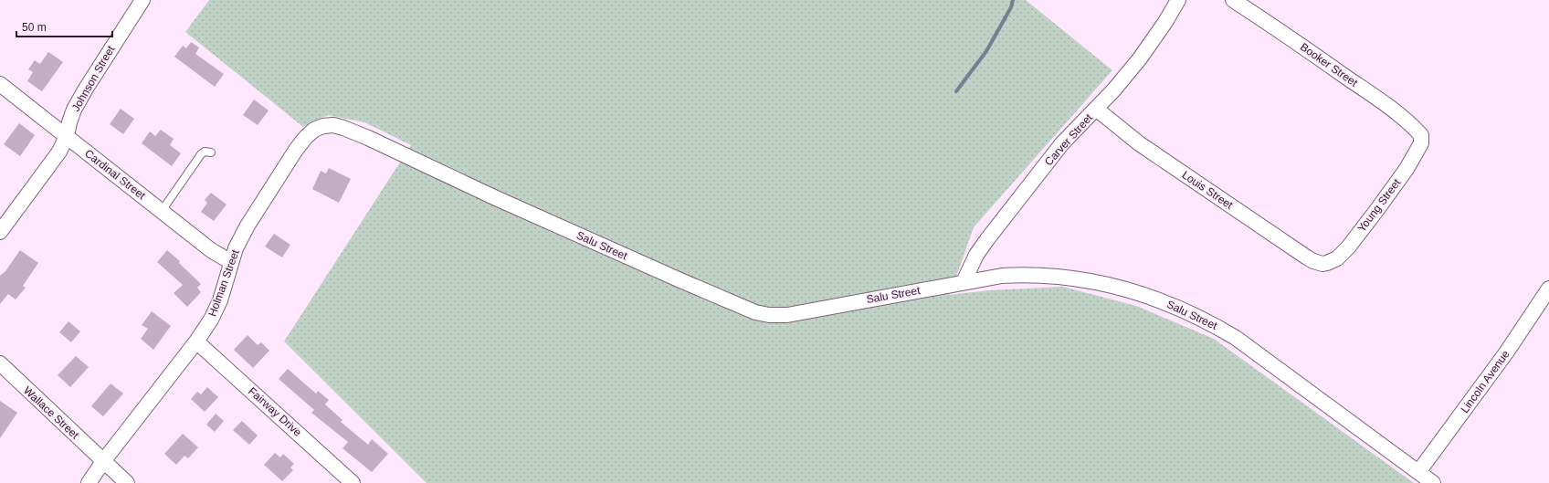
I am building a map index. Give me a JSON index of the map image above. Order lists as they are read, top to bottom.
{
  "streets": {
    "street": [
      "Booker Street",
      "Johnson Street",
      "Carver Street",
      "Cardinal Street",
      "Louis Street",
      "Young Street",
      "Salu Street",
      "Holman Street",
      "Lincoln Avenue",
      "Fairway Drive",
      "Wallace Street"
    ]
  },
  "crossings": [
    ["Booker Street", "Young Street"],
    ["Johnson Street", "Cardinal Street"],
    ["Carver Street", "Louis Street"],
    ["Carver Street", "Salu Street"],
    ["Cardinal Street", "Holman Street"],
    ["Louis Street", "Young Street"],
    ["Salu Street", "Holman Street"],
    ["Salu Street", "Lincoln Avenue"],
    ["Holman Street", "Fairway Drive"],
    ["Holman Street", "Wallace Street"]
  ],
  "scale_bar": "50 m"
}
